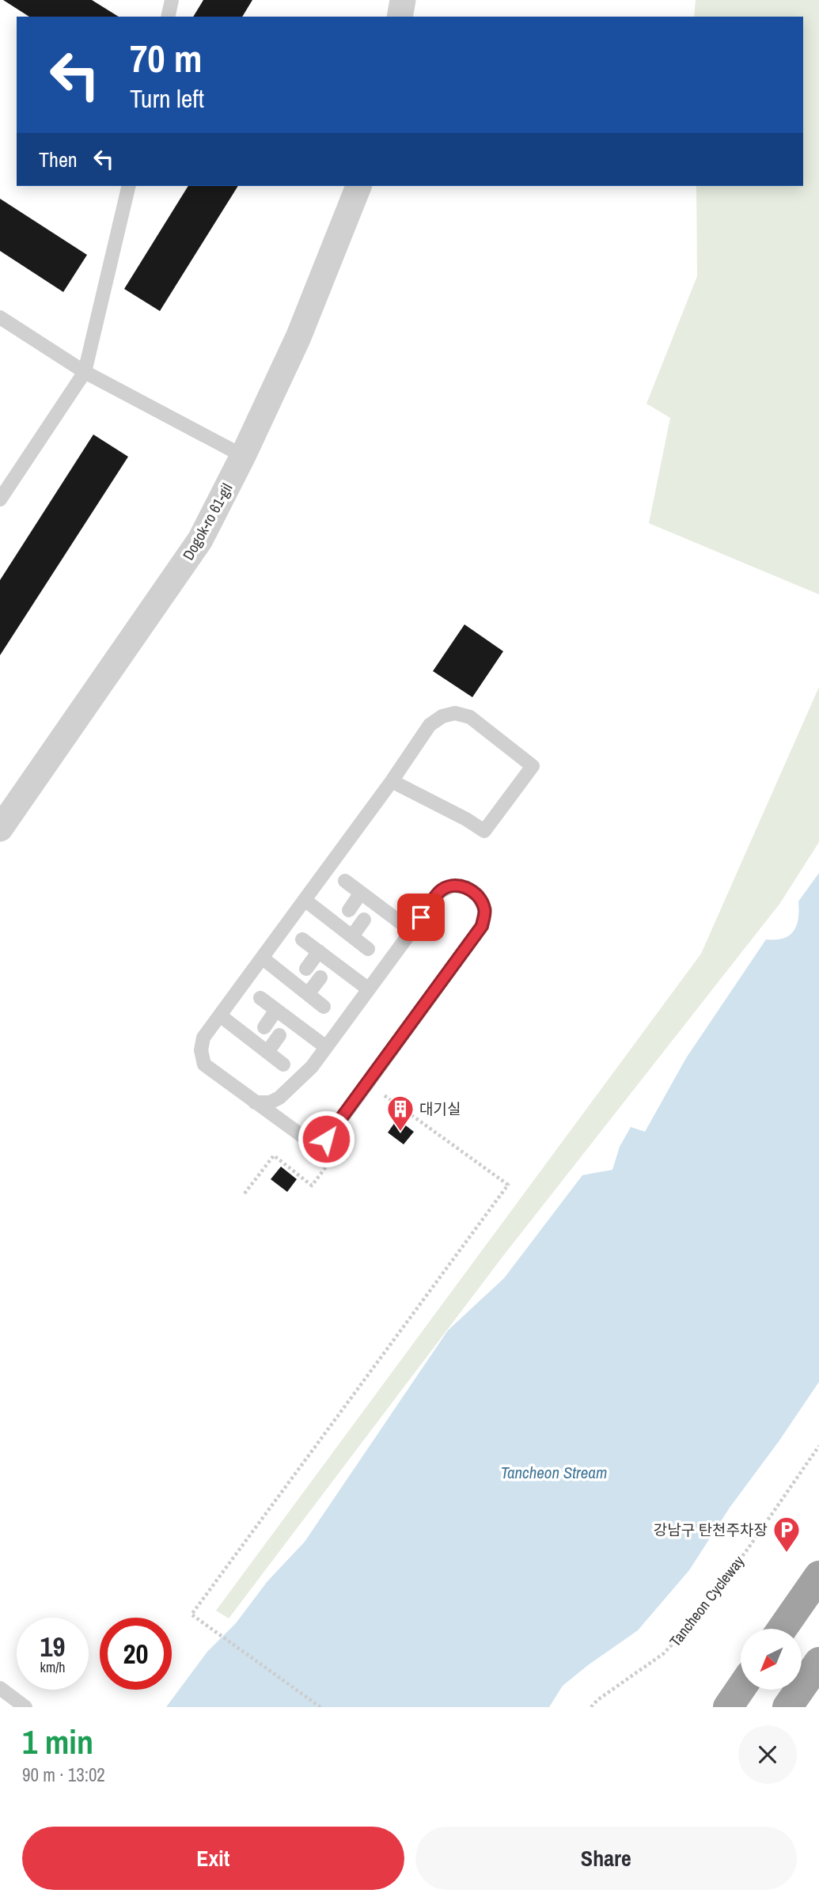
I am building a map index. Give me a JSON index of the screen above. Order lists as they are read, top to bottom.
{
  "streets": {
    "street": ["Dogok-ro 61-gil"],
    "path": ["Tancheon Cycleway"]
  },
  "water": ["Tancheon Stream"],
  "places": {
    "building": ["대기실"],
    "parking": ["강남구 탄천주차장"]
  },
  "north": "bottom left",
  "page": {
    "turn": ["70 m", "Turn left"],
    "then": "Then",
    "speed": "19 km/h",
    "limit": "20",
    "heading": ["1 min", "90 m · 13:02"],
    "buttons": ["Exit", "Share"]
  }
}
